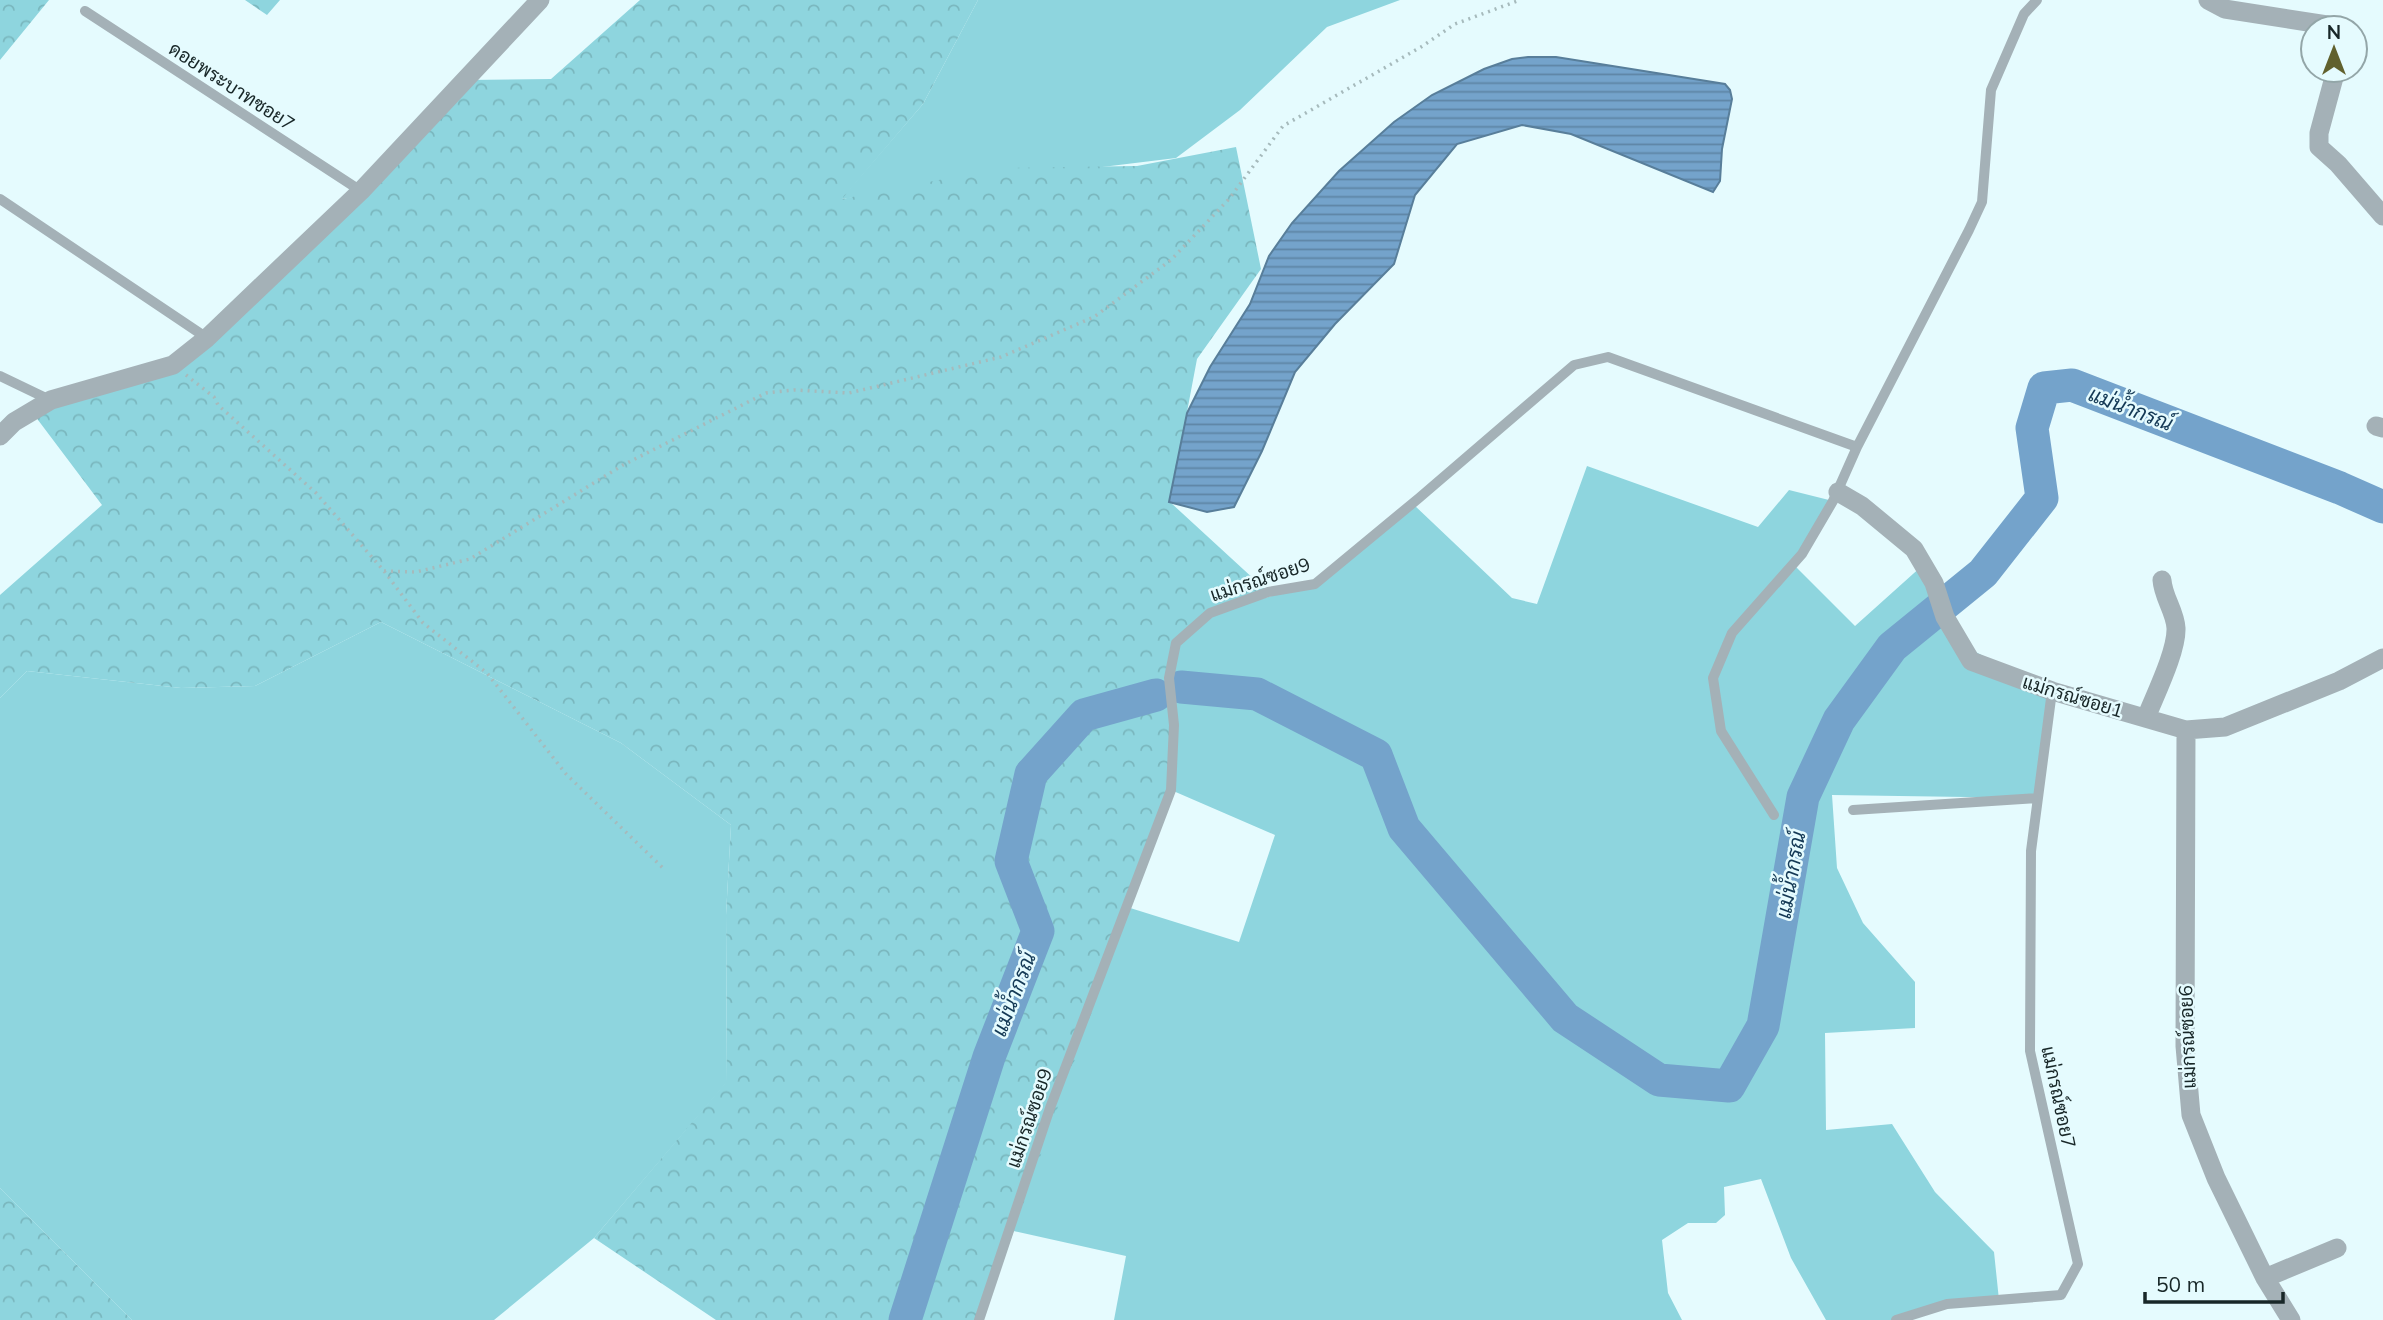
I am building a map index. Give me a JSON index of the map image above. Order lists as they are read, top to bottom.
{
  "streets": {
    "street": ["แม่กรณ์ซอย1", "แม่กรณ์ซอย6"],
    "lane": ["ดอยพระบาทซอย7", "แม่กรณ์ซอย9", "แม่กรณ์ซอย7"]
  },
  "crossings": [
    ["แม่กรณ์ซอย1", "แม่กรณ์ซอย6"],
    ["แม่กรณ์ซอย1", "แม่กรณ์ซอย7"]
  ],
  "water": ["แม่น้ำกรณ์"],
  "scale_bar": "50 m",
  "north": "top"
}
